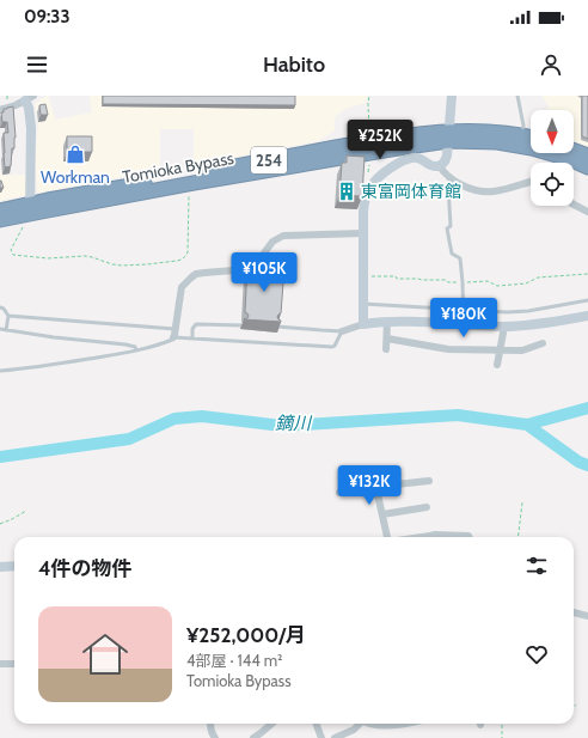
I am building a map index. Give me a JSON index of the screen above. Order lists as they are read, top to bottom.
{
  "streets": {
    "highway": ["254", "Tomioka Bypass"]
  },
  "water": ["鏑川"],
  "places": {
    "shop": ["Workman"],
    "building": ["東富岡体育館"]
  },
  "north": "bottom",
  "page": {
    "status": "09:33",
    "header": "Habito",
    "price": [
      "¥252K",
      "¥105K",
      "¥180K",
      "¥132K"
    ],
    "heading": "4件の物件",
    "list": [
      {
        "name": "¥252,000/月",
        "note": "4部屋 · 144 m² · Tomioka Bypass"
      }
    ]
  }
}
